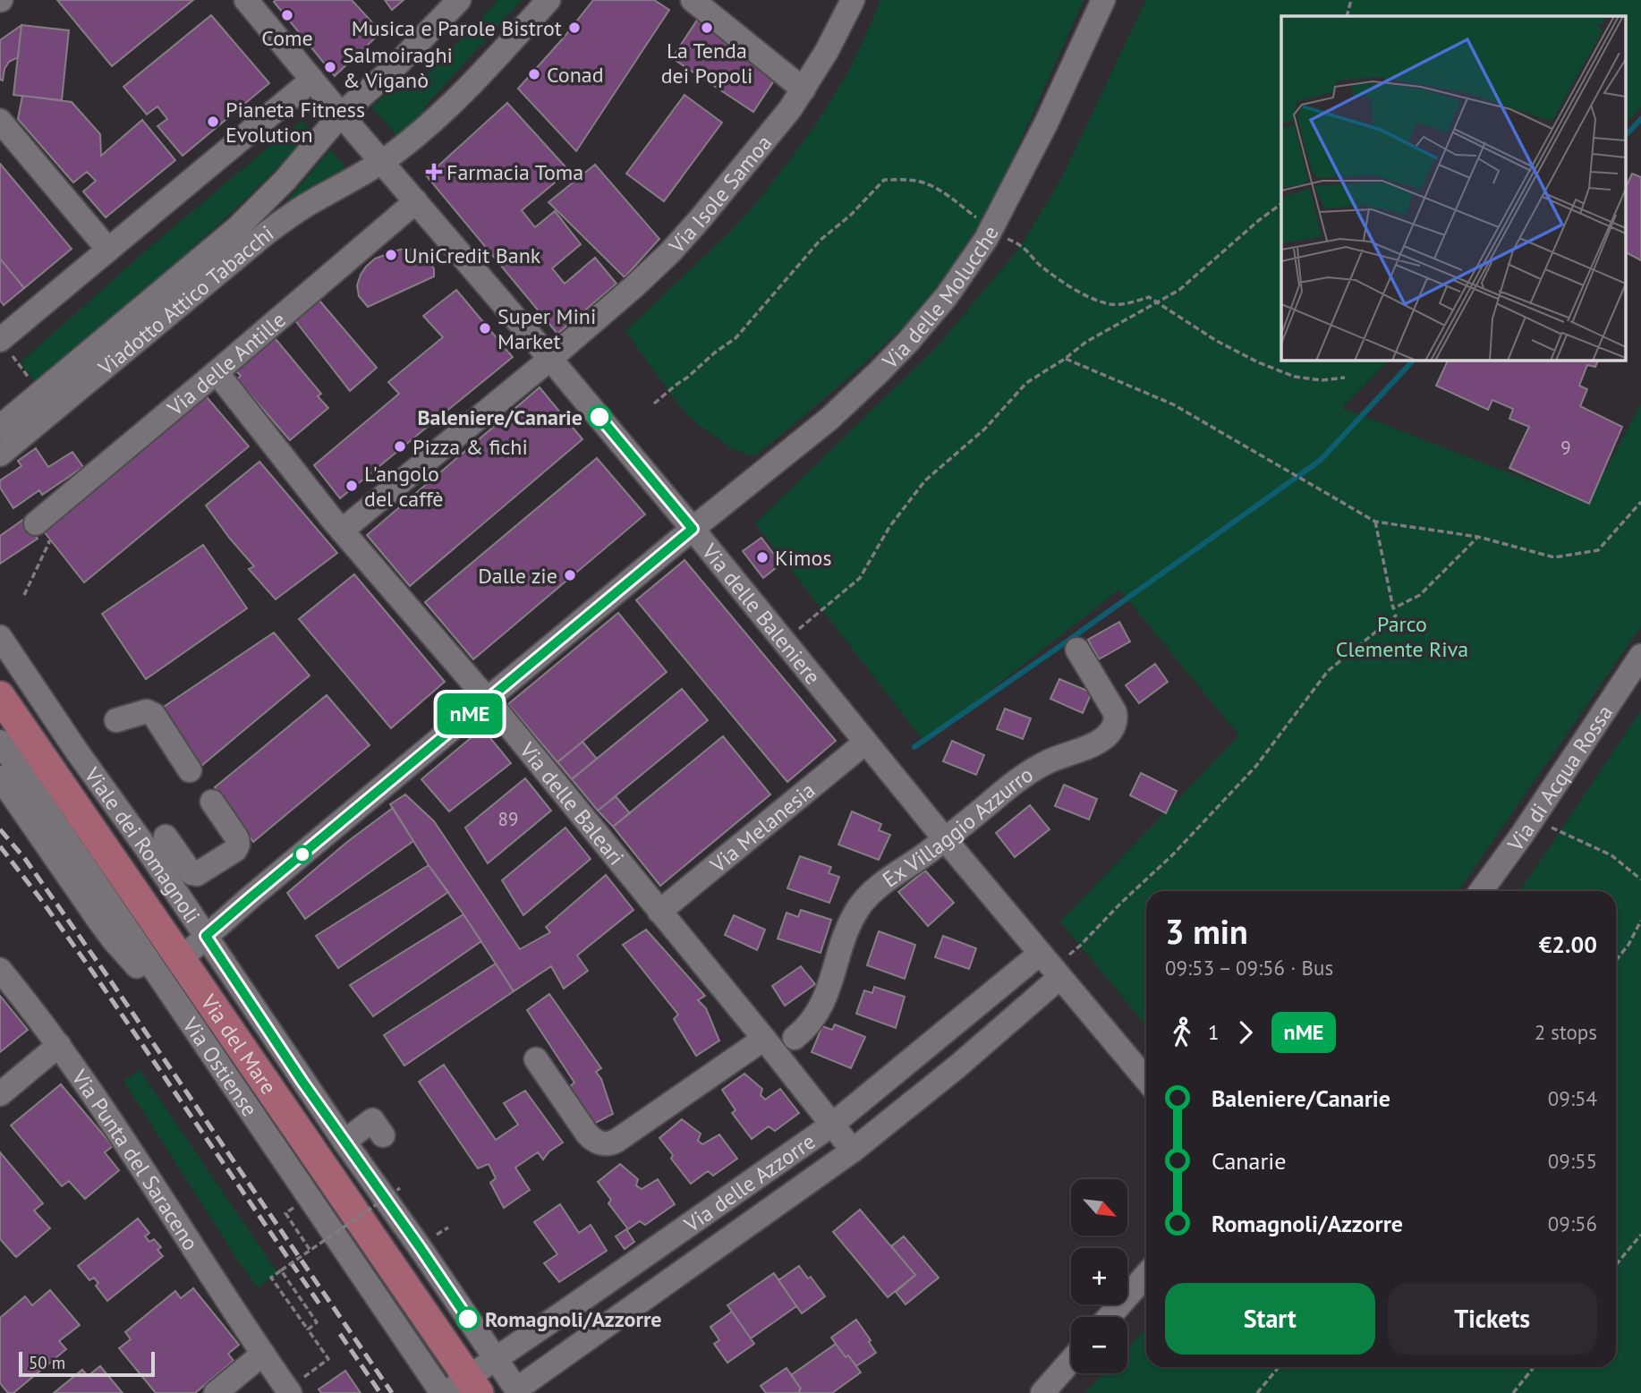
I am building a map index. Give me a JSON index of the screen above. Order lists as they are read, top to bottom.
{
  "streets": {
    "main road": ["Via del Mare"],
    "street": [
      "Via Isole Samoa",
      "Via delle Molucche",
      "Viadotto Attico Tabacchi",
      "Via delle Antille",
      "Via delle Baleniere",
      "Via di Acqua Rossa",
      "Via delle Baleari",
      "Via Melanesia",
      "Ex Villaggio Azzurro",
      "Viale dei Romagnoli",
      "Via Ostiense",
      "Via Punta del Saraceno",
      "Via delle Azzorre"
    ]
  },
  "crossings": [
    ["Via Isole Samoa", "Via delle Baleniere"],
    ["Via Isole Samoa", "Via delle Baleari"],
    ["Via delle Molucche", "Via delle Baleniere"],
    ["Via delle Molucche", "Via delle Baleari"],
    ["Via delle Molucche", "Viale dei Romagnoli"],
    ["Via delle Molucche", "Via del Mare"],
    ["Viadotto Attico Tabacchi", "Via delle Baleniere"],
    ["Via delle Antille", "Via delle Baleniere"],
    ["Via delle Antille", "Via delle Baleari"],
    ["Via delle Baleniere", "Via Melanesia"],
    ["Via delle Baleniere", "Ex Villaggio Azzurro"],
    ["Via delle Baleniere", "Via delle Azzorre"],
    ["Via delle Baleari", "Via Melanesia"],
    ["Via delle Baleari", "Via delle Azzorre"],
    ["Viale dei Romagnoli", "Via delle Azzorre"],
    ["Via del Mare", "Via Ostiense"],
    ["Via del Mare", "Via delle Azzorre"],
    ["Via Ostiense", "Via delle Azzorre"]
  ],
  "parks": ["Parco Clemente Riva"],
  "places": {
    "other": [
      "Come",
      "Musica e Parole Bistrot",
      "La Tenda dei Popoli",
      "Salmoiraghi & Viganò",
      "Conad",
      "Pianeta Fitness Evolution",
      "UniCredit Bank",
      "Super Mini Market",
      "Baleniere/Canarie",
      "Pizza & fichi",
      "L'angolo del caffè",
      "Kimos",
      "Dalle zie",
      "Romagnoli/Azzorre"
    ],
    "health": ["Farmacia Toma"]
  },
  "lines": ["bus line nME"],
  "house_numbers": ["9", "89"],
  "scale_bar": "50 m",
  "north": "bottom right",
  "page": {
    "on_map": "nME",
    "heading": ["3 min", "09:53 – 09:56 · Bus", "€2.00"],
    "legs": ["1", "nME", "2 stops"],
    "list": [
      {
        "name": "Baleniere/Canarie",
        "value": "09:54"
      },
      {
        "name": "Canarie",
        "value": "09:55"
      },
      {
        "name": "Romagnoli/Azzorre",
        "value": "09:56"
      }
    ],
    "map_buttons": ["+", "−"],
    "buttons": ["Start", "Tickets"],
    "scale": "50 m"
  }
}
